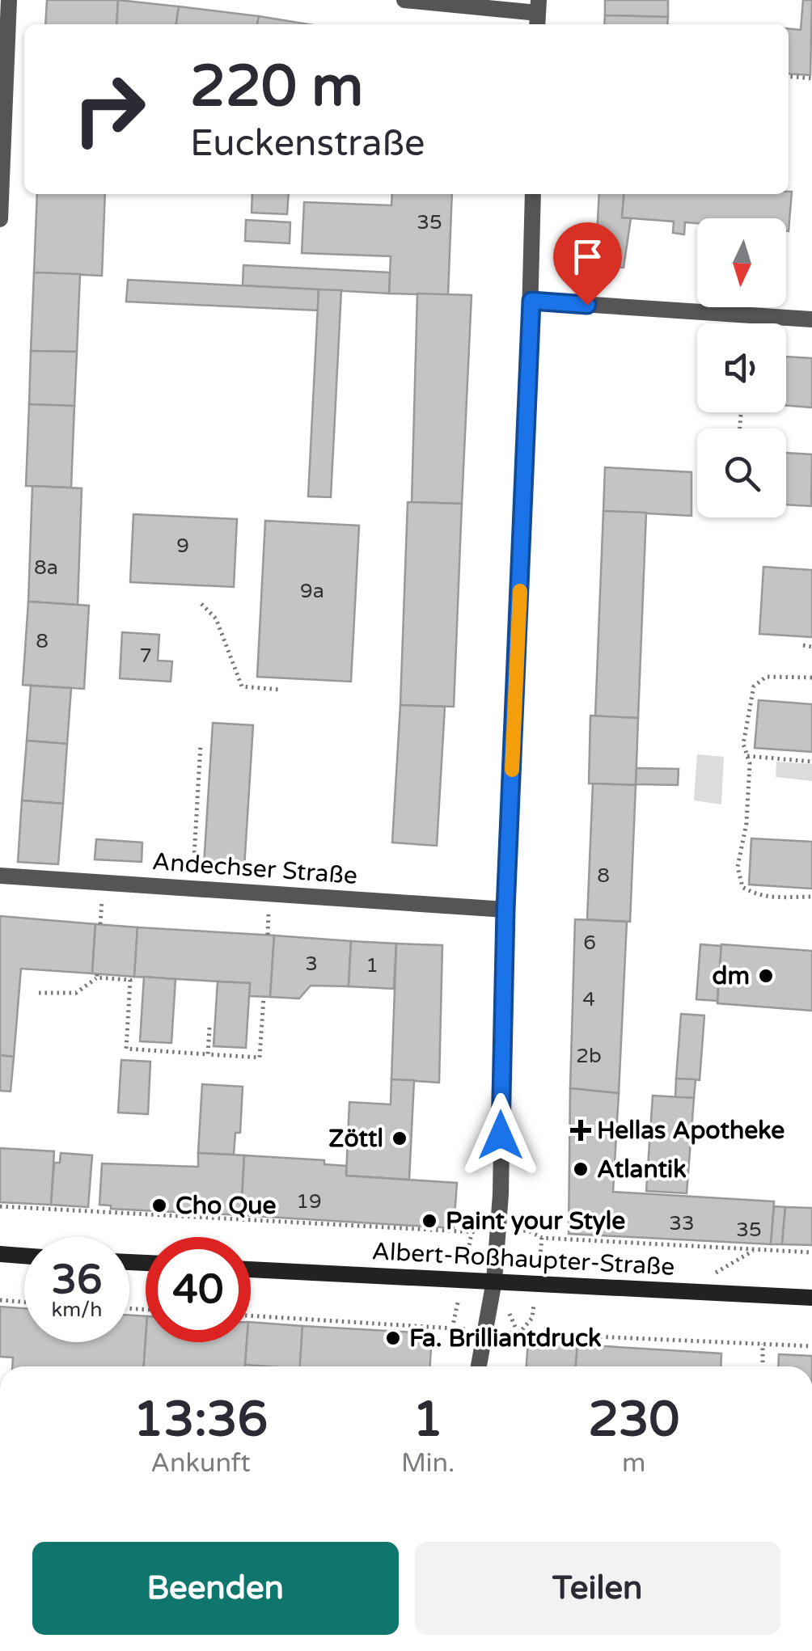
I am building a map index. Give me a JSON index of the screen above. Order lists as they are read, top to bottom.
{
  "streets": {
    "main road": ["Albert-Roßhaupter-Straße"],
    "street": ["Andechser Straße"]
  },
  "places": {
    "other": [
      "dm",
      "Zöttl",
      "Atlantik",
      "Cho Que",
      "Paint your Style",
      "Fa. Brilliantdruck"
    ],
    "health": ["Hellas Apotheke"]
  },
  "house_numbers": [
    "35",
    "9",
    "8a",
    "9a",
    "8",
    "7",
    "8",
    "6",
    "3",
    "1",
    "4",
    "2b",
    "19",
    "33",
    "35"
  ],
  "north": "bottom",
  "page": {
    "turn": ["220 m", "Euckenstraße"],
    "speed": "36 km/h",
    "limit": "40",
    "eta": [
      "13:36",
      "Ankunft",
      "1",
      "Min.",
      "230",
      "m"
    ],
    "buttons": ["Beenden", "Teilen"]
  }
}
